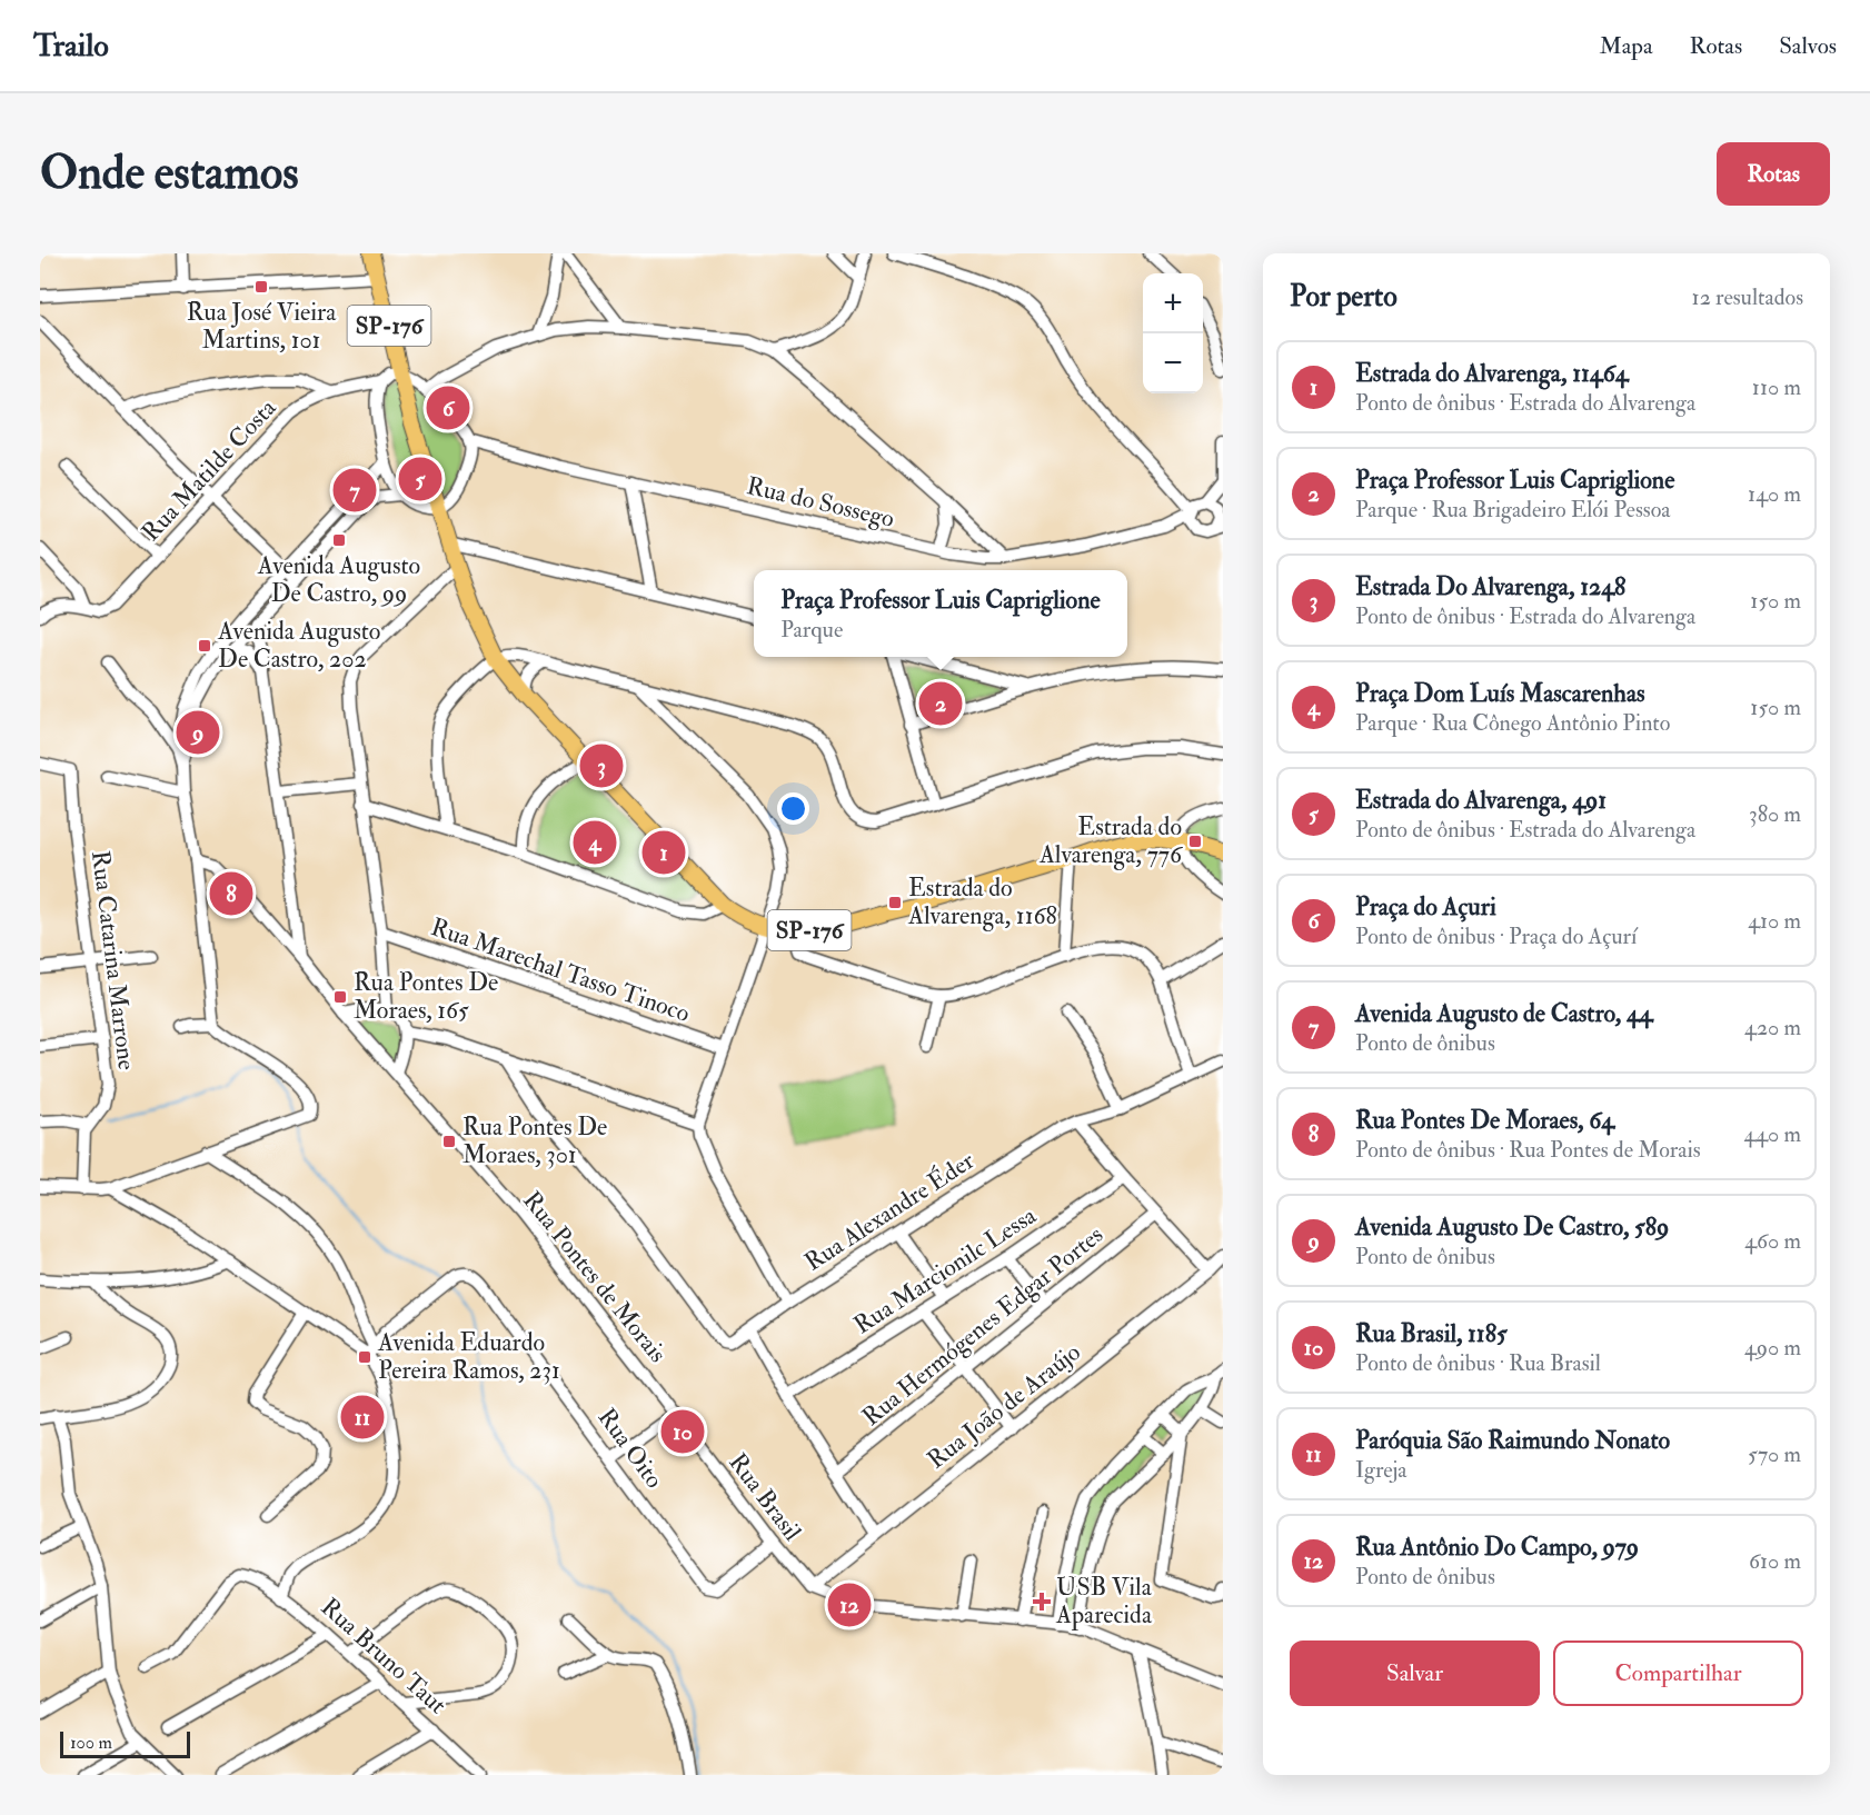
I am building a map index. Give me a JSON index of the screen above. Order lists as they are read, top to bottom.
{
  "streets": {
    "main road": ["SP-176"],
    "street": [
      "Rua Matilde Costa",
      "Rua do Sossego",
      "Rua Catarina Marrone",
      "Rua Marechal Tasso Tinoco",
      "Rua Alexandre Éder",
      "Rua Marcionilc Lessa",
      "Rua Pontes de Morais",
      "Rua Hermógenes Edgar Portes",
      "Rua João de Araújo",
      "Rua Oito",
      "Rua Brasil",
      "Rua Bruno Taut"
    ]
  },
  "crossings": [
    ["SP-176", "Rua Matilde Costa"],
    ["Rua Pontes de Morais", "Rua Brasil"],
    ["Rua João de Araújo", "Rua Brasil"],
    ["Rua Oito", "Rua Brasil"]
  ],
  "places": {
    "transit": [
      "Rua José Vieira Martins, 101",
      "Avenida Augusto De Castro, 99",
      "Avenida Augusto De Castro, 202",
      "Estrada do Alvarenga, 776",
      "Estrada do Alvarenga, 1168",
      "Rua Pontes De Moraes, 165",
      "Rua Pontes De Moraes, 301",
      "Avenida Eduardo Pereira Ramos, 231"
    ],
    "health": ["USB Vila Aparecida"]
  },
  "scale_bar": "100 m",
  "page": {
    "header": "Trailo",
    "nav": ["Mapa", "Rotas", "Salvos"],
    "buttons": [
      "Rotas",
      ["Salvar", "Compartilhar"]
    ],
    "title": "Onde estamos",
    "heading": ["Por perto", "12 resultados"],
    "map_buttons": ["+", "−"],
    "list": [
      {
        "mark": "1",
        "name": "Estrada do Alvarenga, 11464",
        "note": "Ponto de ônibus · Estrada do Alvarenga",
        "value": "110 m"
      },
      {
        "mark": "2",
        "name": "Praça Professor Luis Capriglione",
        "note": "Parque · Rua Brigadeiro Elói Pessoa",
        "value": "140 m"
      },
      {
        "mark": "3",
        "name": "Estrada Do Alvarenga, 1248",
        "note": "Ponto de ônibus · Estrada do Alvarenga",
        "value": "150 m"
      },
      {
        "mark": "4",
        "name": "Praça Dom Luís Mascarenhas",
        "note": "Parque · Rua Cônego Antônio Pinto",
        "value": "150 m"
      },
      {
        "mark": "5",
        "name": "Estrada do Alvarenga, 491",
        "note": "Ponto de ônibus · Estrada do Alvarenga",
        "value": "380 m"
      },
      {
        "mark": "6",
        "name": "Praça do Açuri",
        "note": "Ponto de ônibus · Praça do Açurí",
        "value": "410 m"
      },
      {
        "mark": "7",
        "name": "Avenida Augusto de Castro, 44",
        "note": "Ponto de ônibus",
        "value": "420 m"
      },
      {
        "mark": "8",
        "name": "Rua Pontes De Moraes, 64",
        "note": "Ponto de ônibus · Rua Pontes de Morais",
        "value": "440 m"
      },
      {
        "mark": "9",
        "name": "Avenida Augusto De Castro, 589",
        "note": "Ponto de ônibus",
        "value": "460 m"
      },
      {
        "mark": "10",
        "name": "Rua Brasil, 1185",
        "note": "Ponto de ônibus · Rua Brasil",
        "value": "490 m"
      },
      {
        "mark": "11",
        "name": "Paróquia São Raimundo Nonato",
        "note": "Igreja",
        "value": "570 m"
      },
      {
        "mark": "12",
        "name": "Rua Antônio Do Campo, 979",
        "note": "Ponto de ônibus",
        "value": "610 m"
      }
    ],
    "pins": [
      "6",
      "5",
      "7",
      "2",
      "9",
      "3",
      "4",
      "1",
      "8",
      "11",
      "10",
      "12"
    ],
    "popup": ["Praça Professor Luis Capriglione", "Parque"],
    "scale": "100 m"
  }
}
